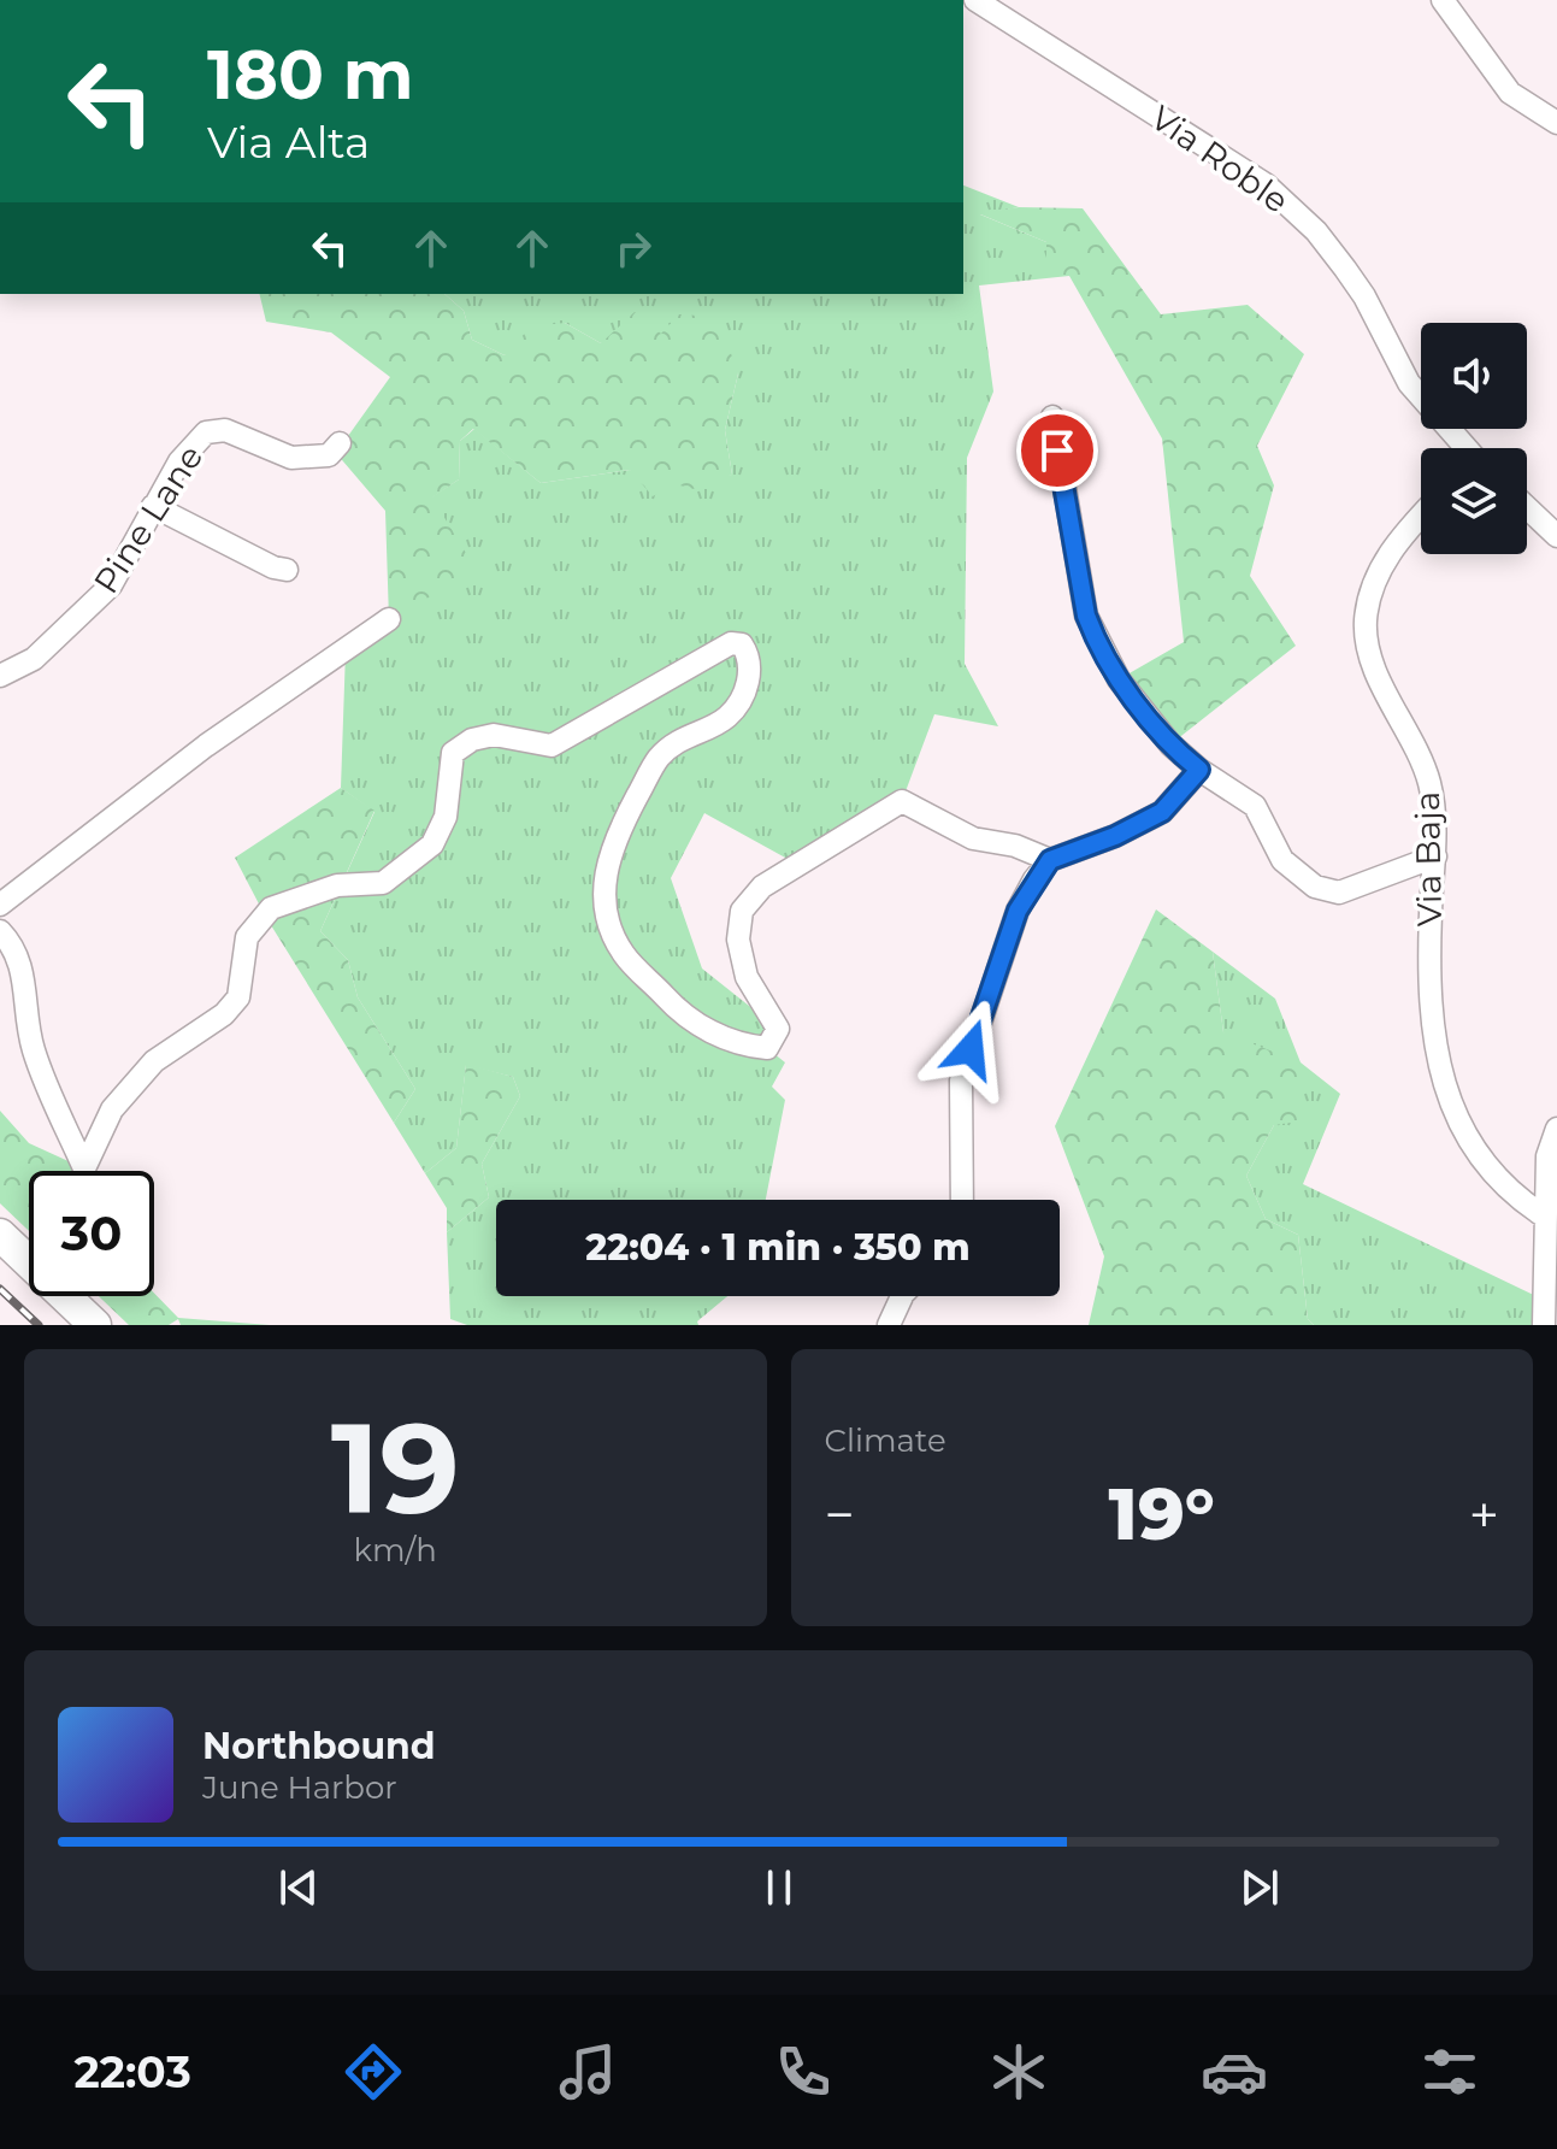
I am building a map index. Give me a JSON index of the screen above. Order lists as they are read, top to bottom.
{
  "streets": {
    "street": ["Via Roble", "Pine Lane", "Via Baja"]
  },
  "page": {
    "turn": ["180 m", "Via Alta"],
    "limit": "30",
    "trip": "22:04 · 1 min · 350 m",
    "tile": [
      ["19", "km/h"],
      "Climate"
    ],
    "heat": ["−", "19°", "+"],
    "song": ["Northbound", "June Harbor"],
    "tabs": "22:03"
  }
}
